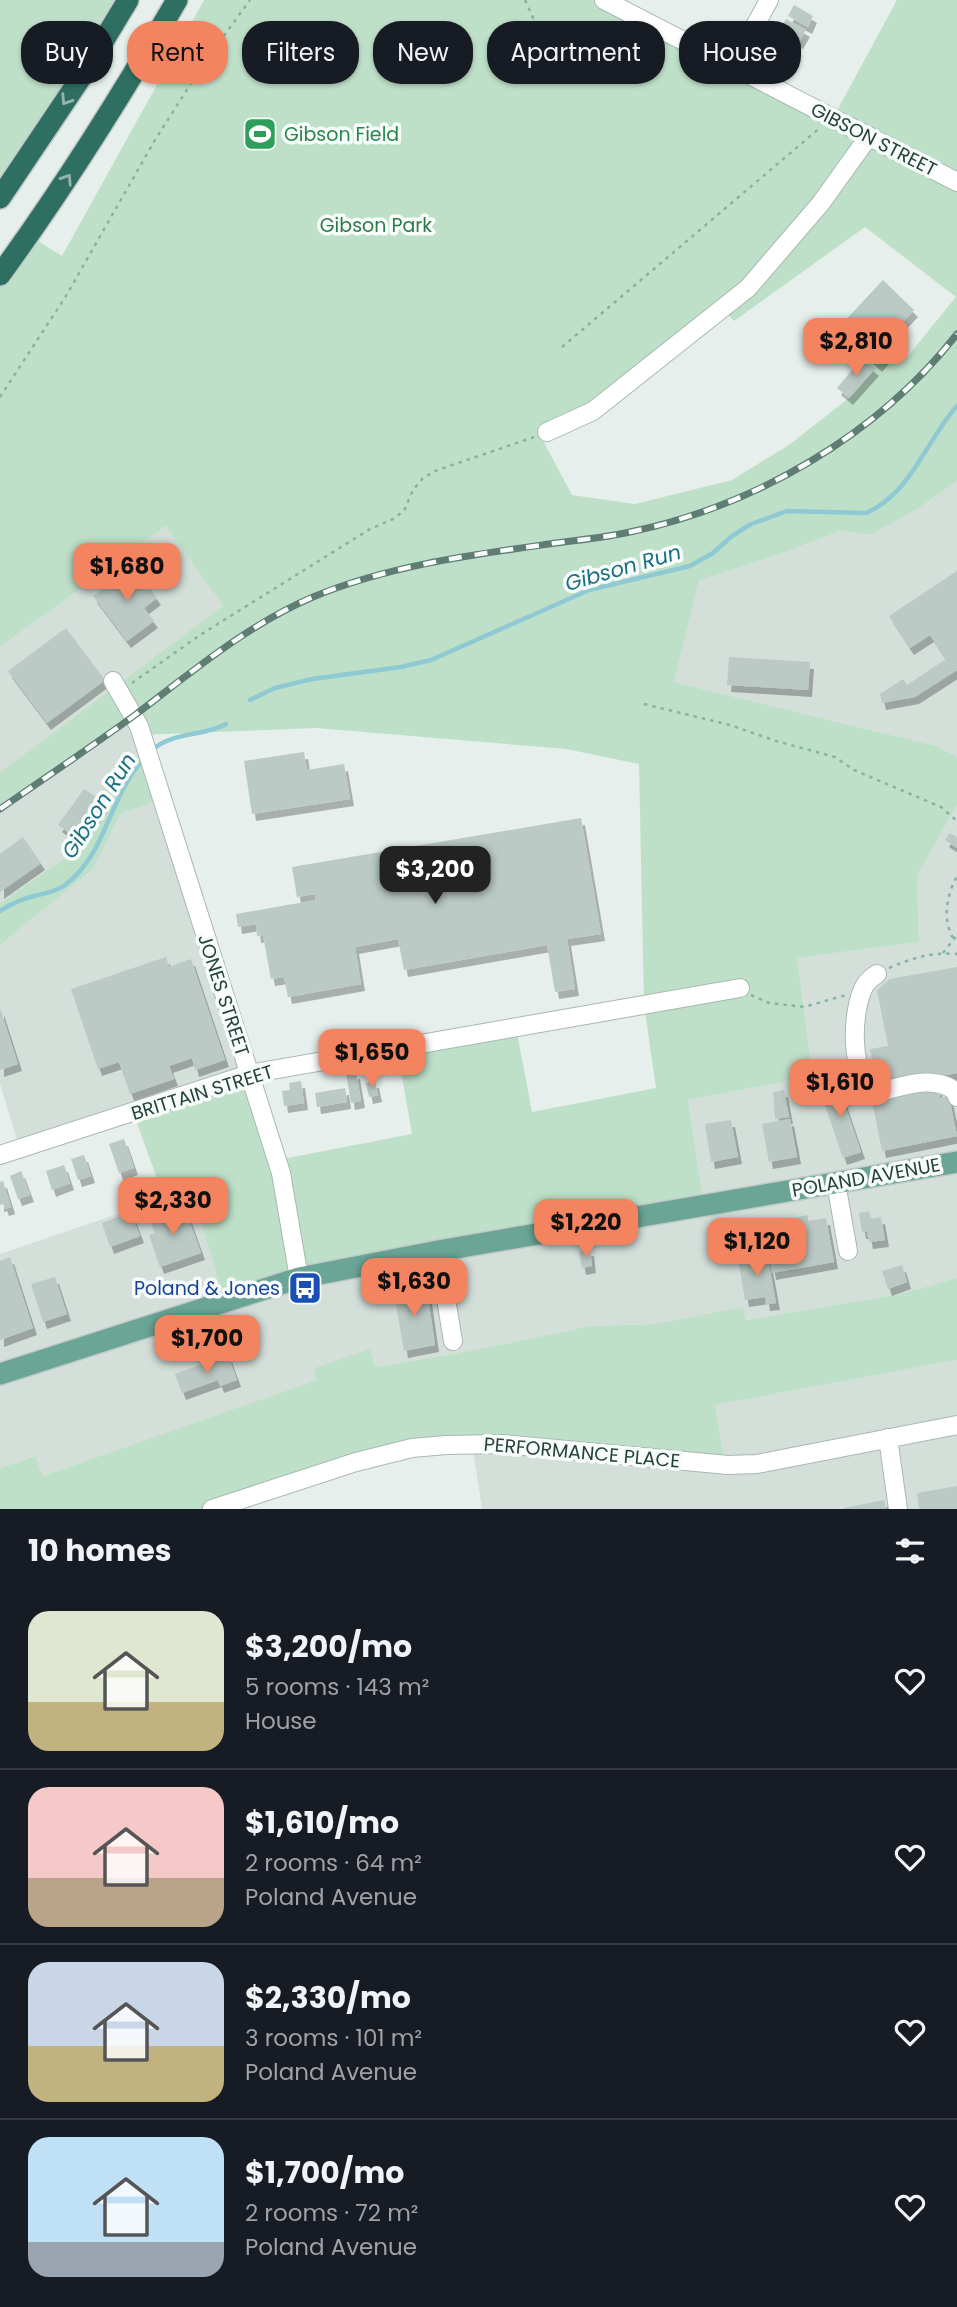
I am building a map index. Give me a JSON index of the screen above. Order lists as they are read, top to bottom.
{
  "streets": {
    "main road": ["POLAND AVENUE"],
    "street": [
      "GIBSON STREET",
      "JONES STREET",
      "BRITTAIN STREET",
      "PERFORMANCE PLACE"
    ]
  },
  "crossings": [
    ["JONES STREET", "BRITTAIN STREET"],
    ["JONES STREET", "POLAND AVENUE"]
  ],
  "water": ["Gibson Run"],
  "parks": ["Gibson Park"],
  "places": {
    "sports": ["Gibson Field"],
    "bus stop": ["Poland & Jones"]
  },
  "page": {
    "chip": [
      "Buy",
      "Rent",
      "Filters",
      "New",
      "Apartment",
      "House"
    ],
    "price": [
      "$2,810",
      "$1,680",
      "$3,200",
      "$1,650",
      "$1,610",
      "$2,330",
      "$1,220",
      "$1,120",
      "$1,630",
      "$1,700"
    ],
    "heading": "10 homes",
    "list": [
      {
        "name": "$3,200/mo",
        "note": "5 rooms · 143 m² · House"
      },
      {
        "name": "$1,610/mo",
        "note": "2 rooms · 64 m² · Poland Avenue"
      },
      {
        "name": "$2,330/mo",
        "note": "3 rooms · 101 m² · Poland Avenue"
      },
      {
        "name": "$1,700/mo",
        "note": "2 rooms · 72 m² · Poland Avenue"
      }
    ]
  }
}
